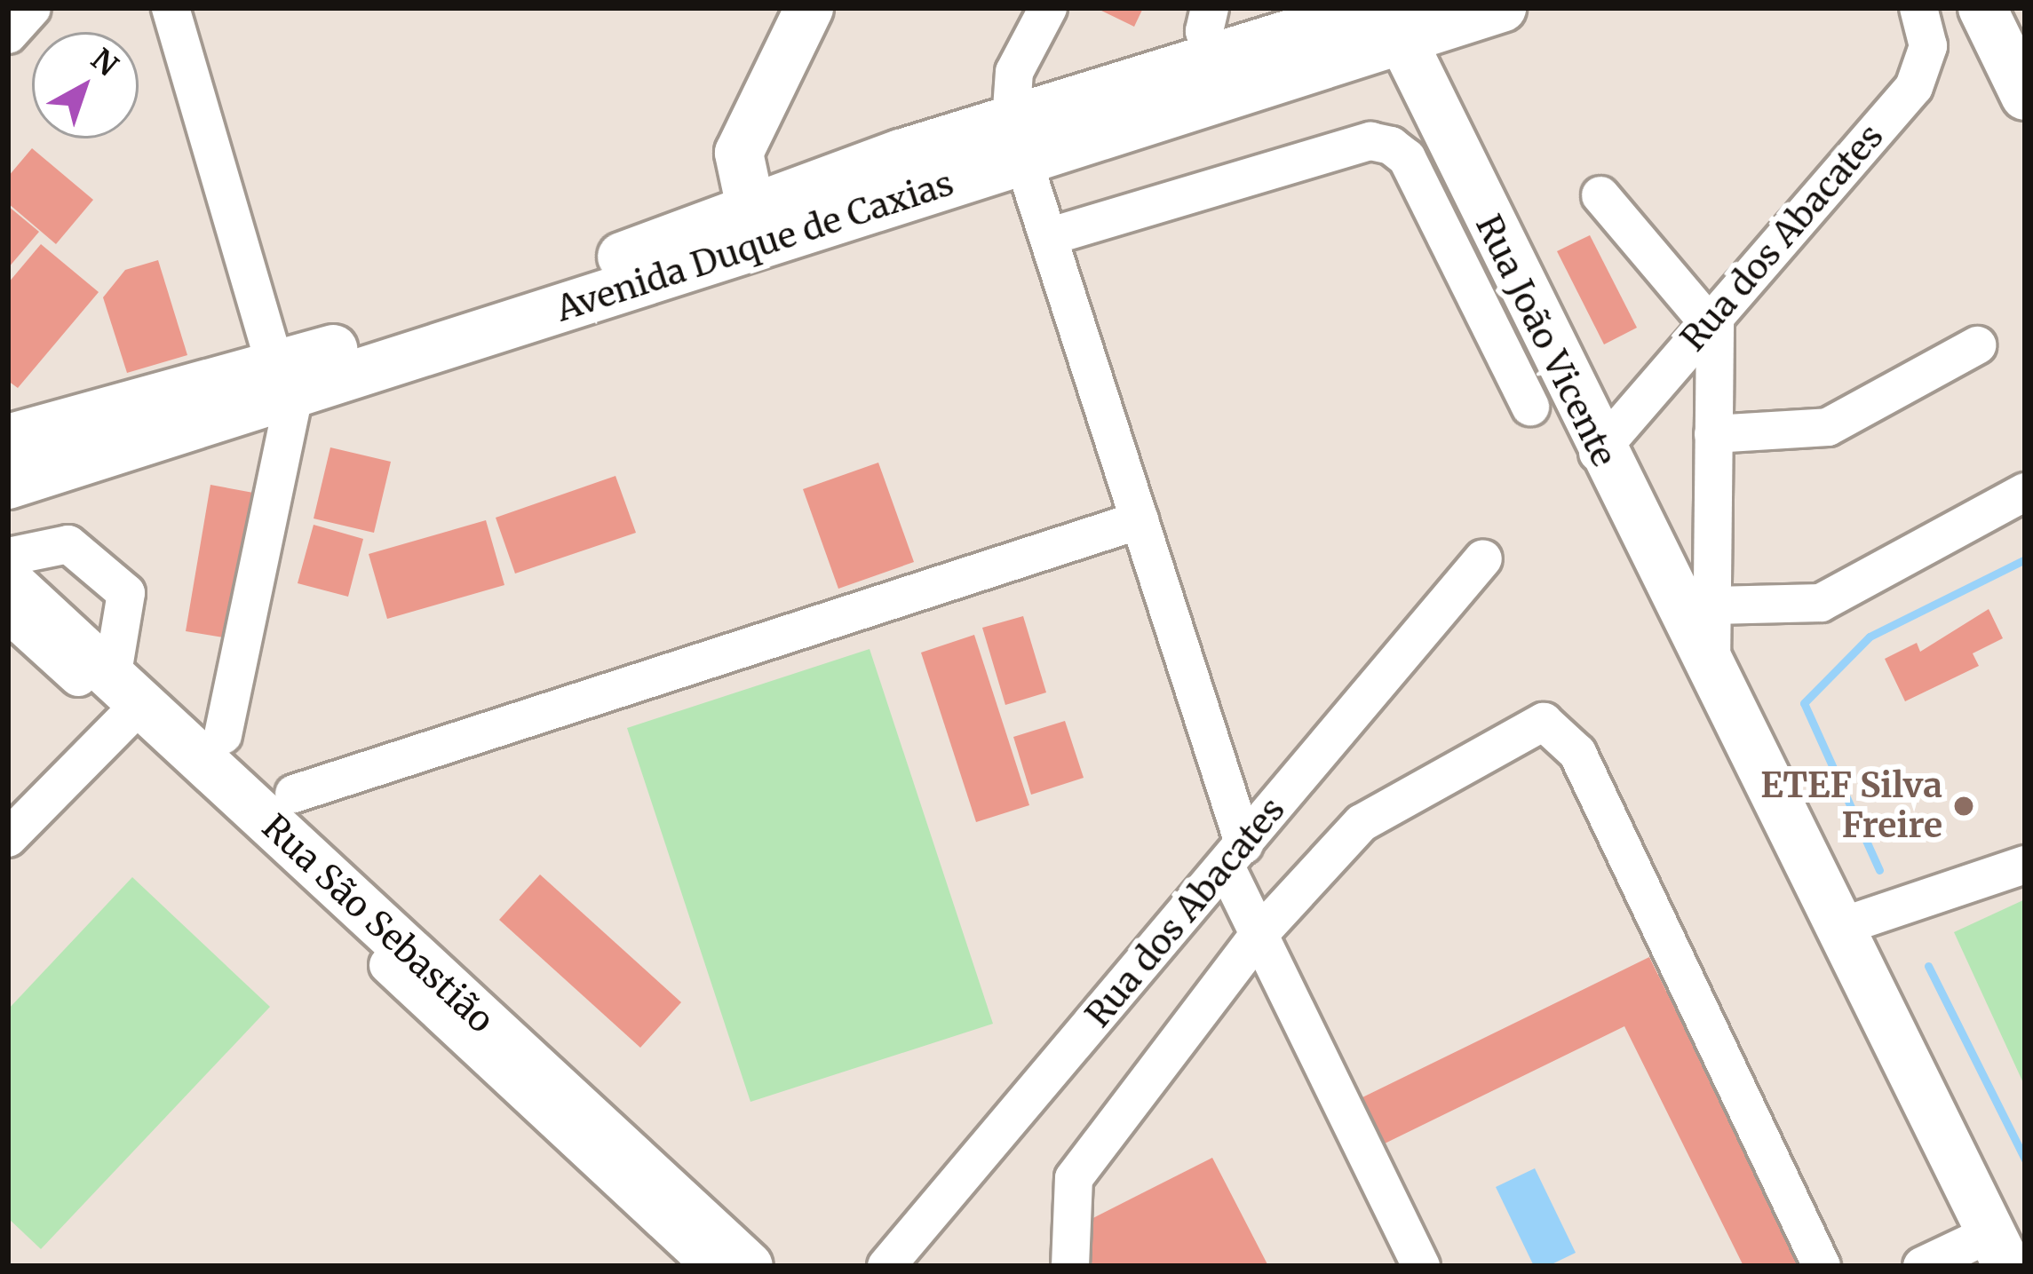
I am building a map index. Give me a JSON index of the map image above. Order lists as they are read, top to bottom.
{
  "streets": {
    "main road": ["Avenida Duque de Caxias", "Rua João Vicente", "Rua São Sebastião"],
    "street": ["Rua dos Abacates"]
  },
  "crossings": [
    ["Rua dos Abacates", "Rua João Vicente"],
    ["Avenida Duque de Caxias", "Rua João Vicente"]
  ],
  "places": ["ETEF Silva Freire"],
  "north": "top right"
}
